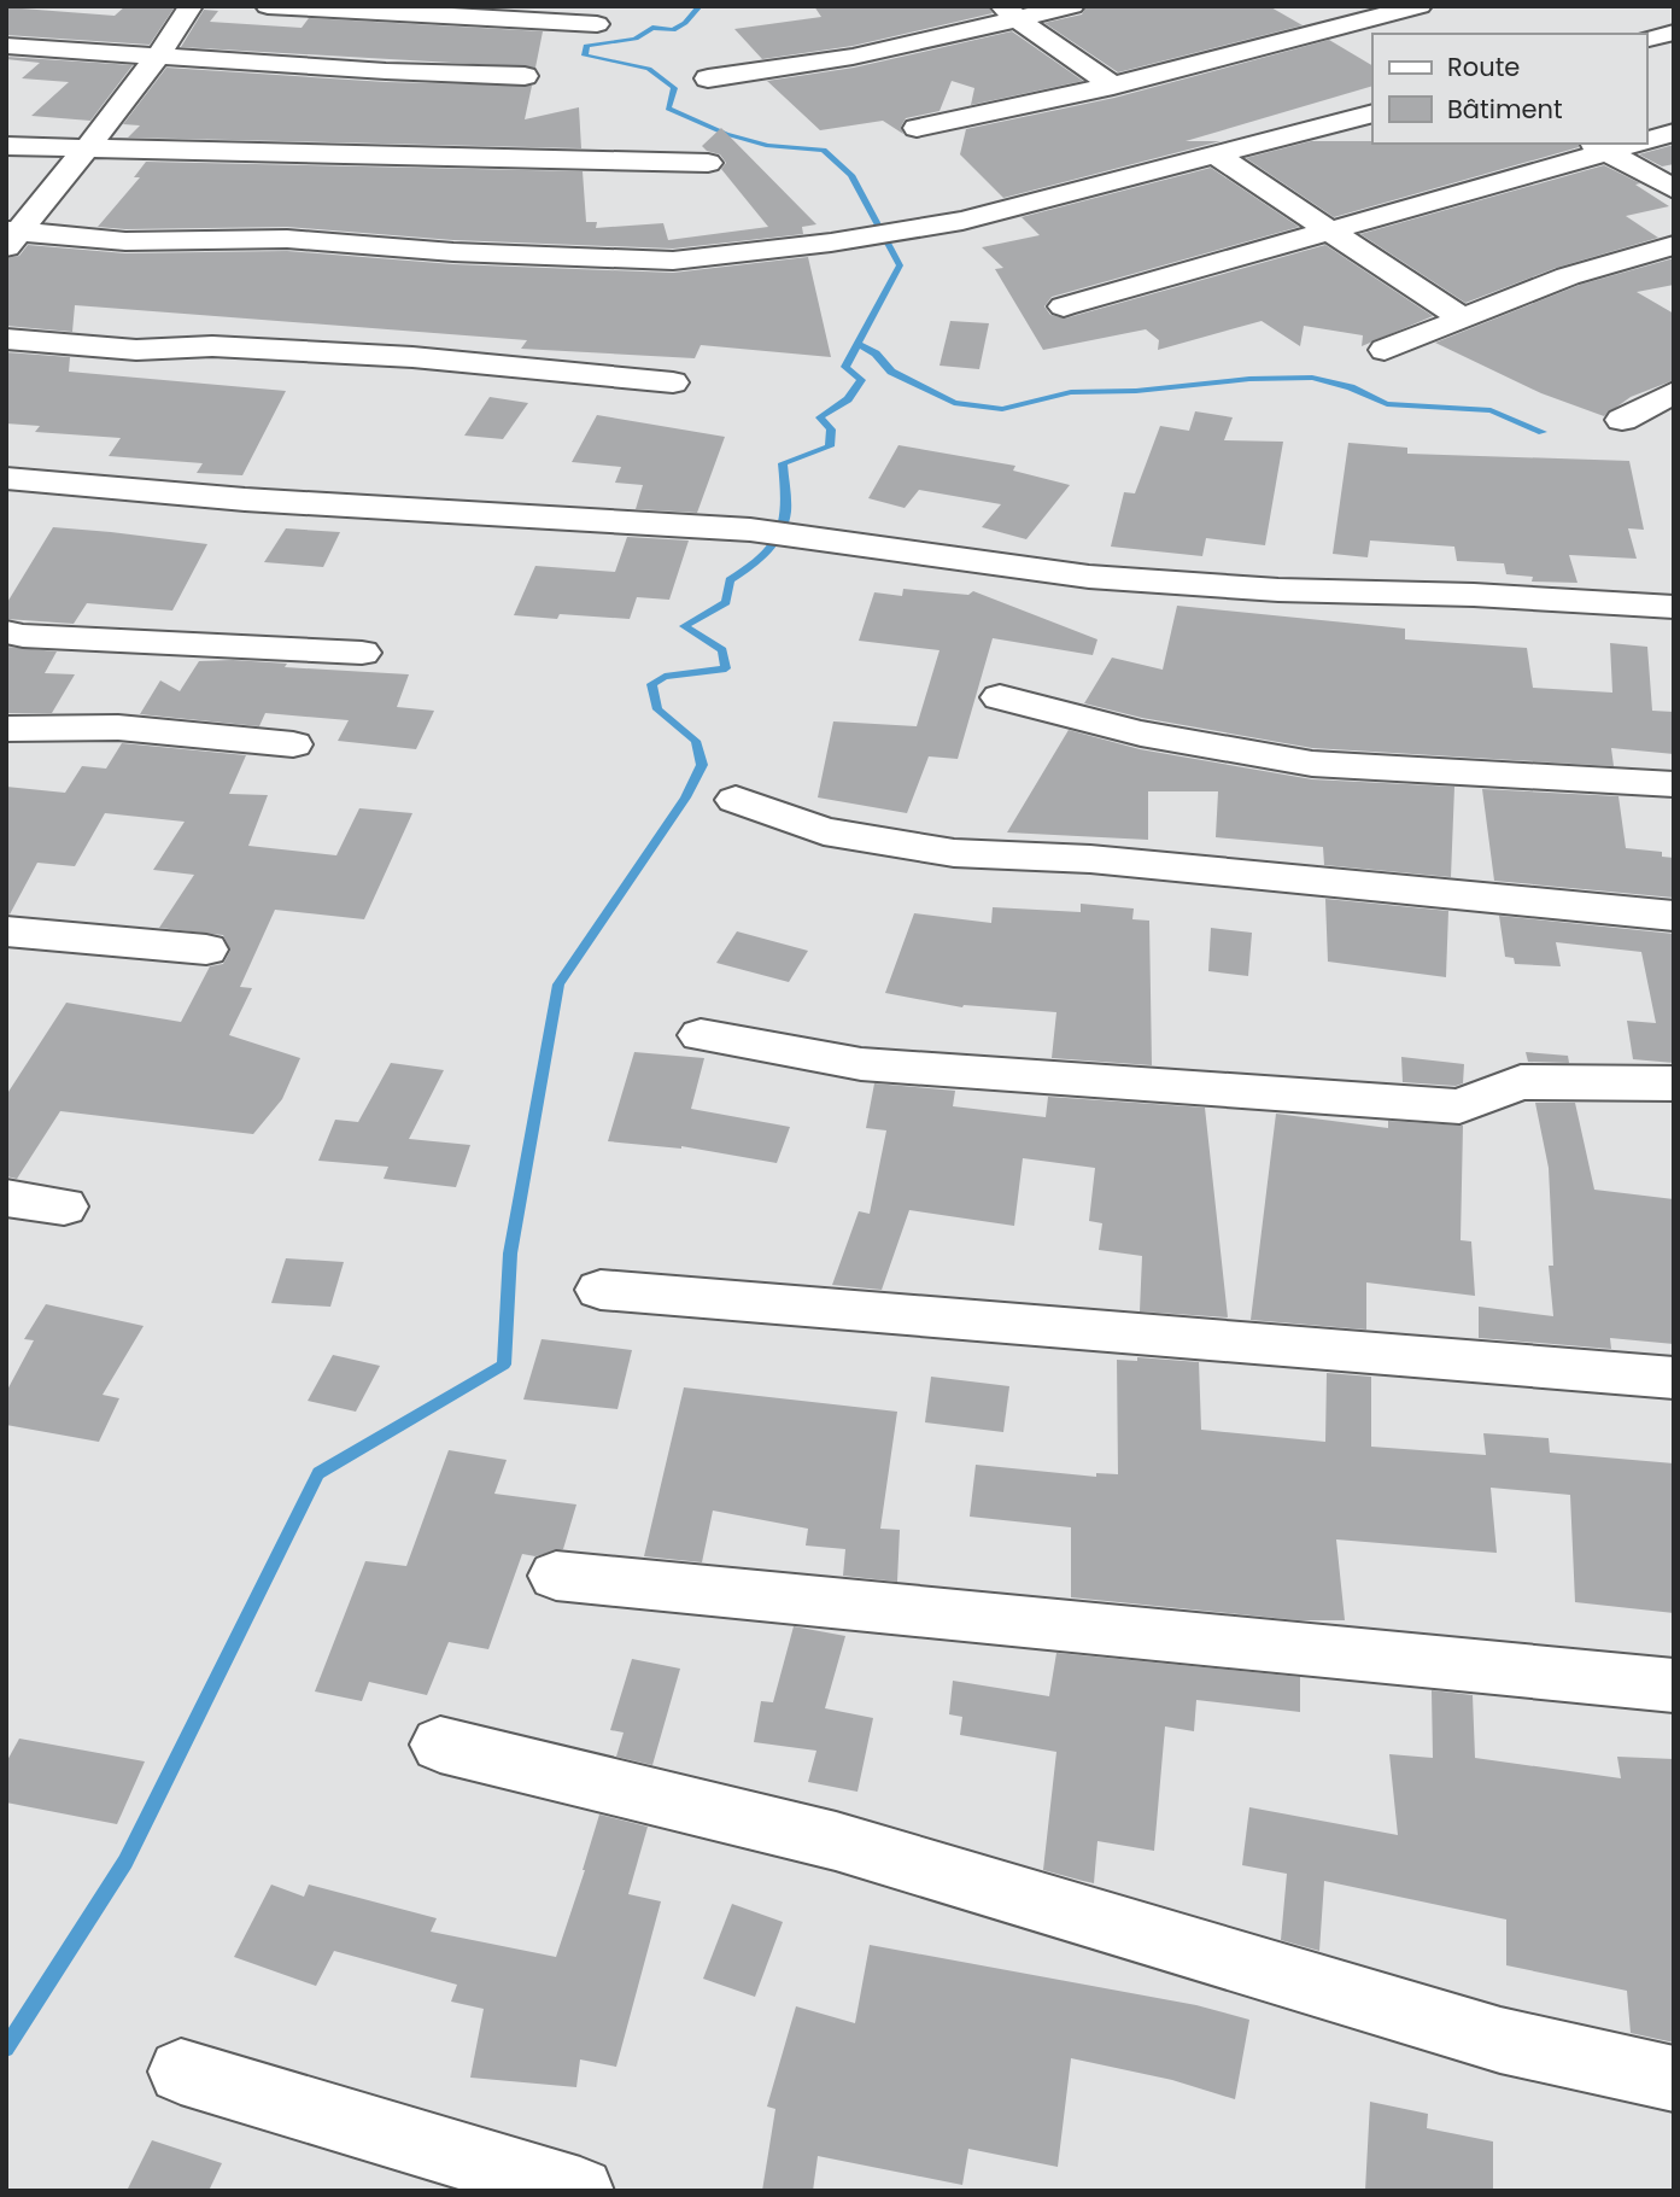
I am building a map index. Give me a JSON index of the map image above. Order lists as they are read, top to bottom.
{
  "legend": ["Route", "Bâtiment"]
}
